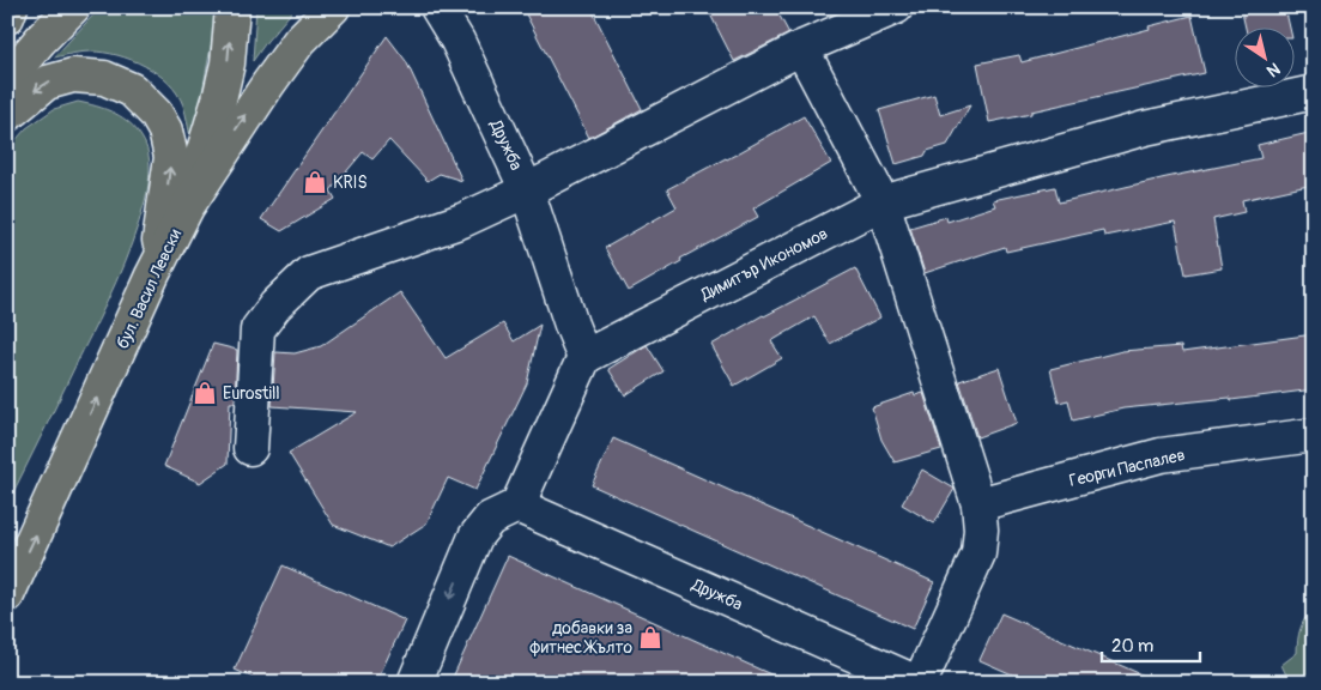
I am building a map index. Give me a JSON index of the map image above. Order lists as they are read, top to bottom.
{
  "streets": {
    "main road": ["бул. Васил Левски"],
    "street": ["Дружба", "Димитър Икономов", "Георги Паспалев"]
  },
  "crossings": [
    ["Дружба", "Димитър Икономов"]
  ],
  "places": {
    "shop": ["KRIS", "Eurostill", "добавки за фитнес Жълто"]
  },
  "scale_bar": "20 m",
  "north": "bottom right"
}
